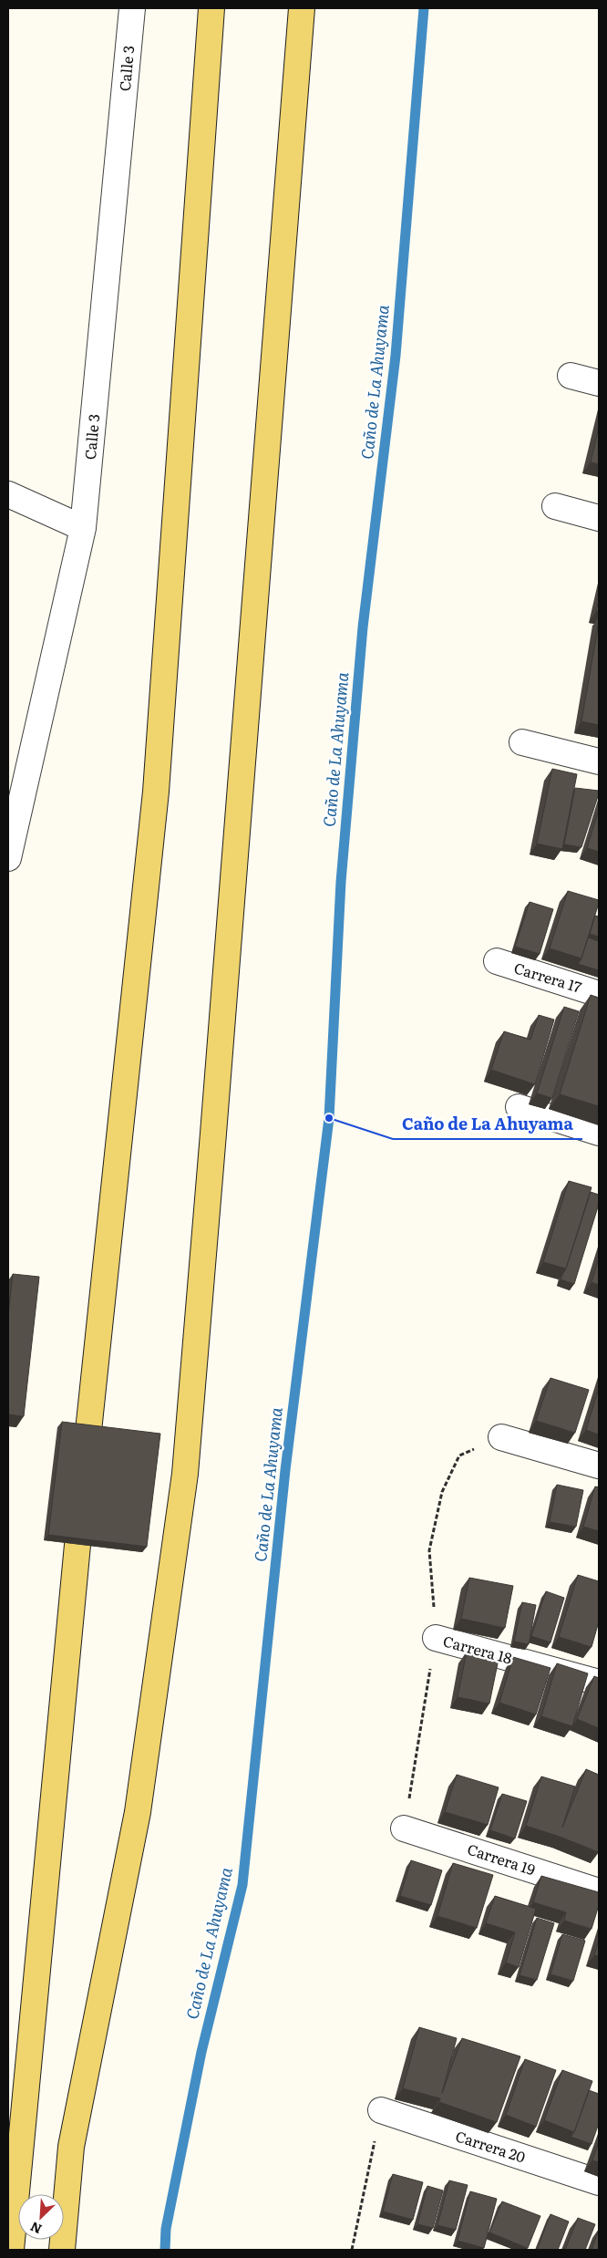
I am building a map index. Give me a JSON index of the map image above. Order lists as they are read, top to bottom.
{
  "streets": {
    "street": [
      "Calle 3",
      "Carrera 17",
      "Carrera 18",
      "Carrera 19",
      "Carrera 20"
    ]
  },
  "water": ["Caño de La Ahuyama"],
  "places": ["Caño de La Ahuyama"],
  "north": "bottom left"
}
